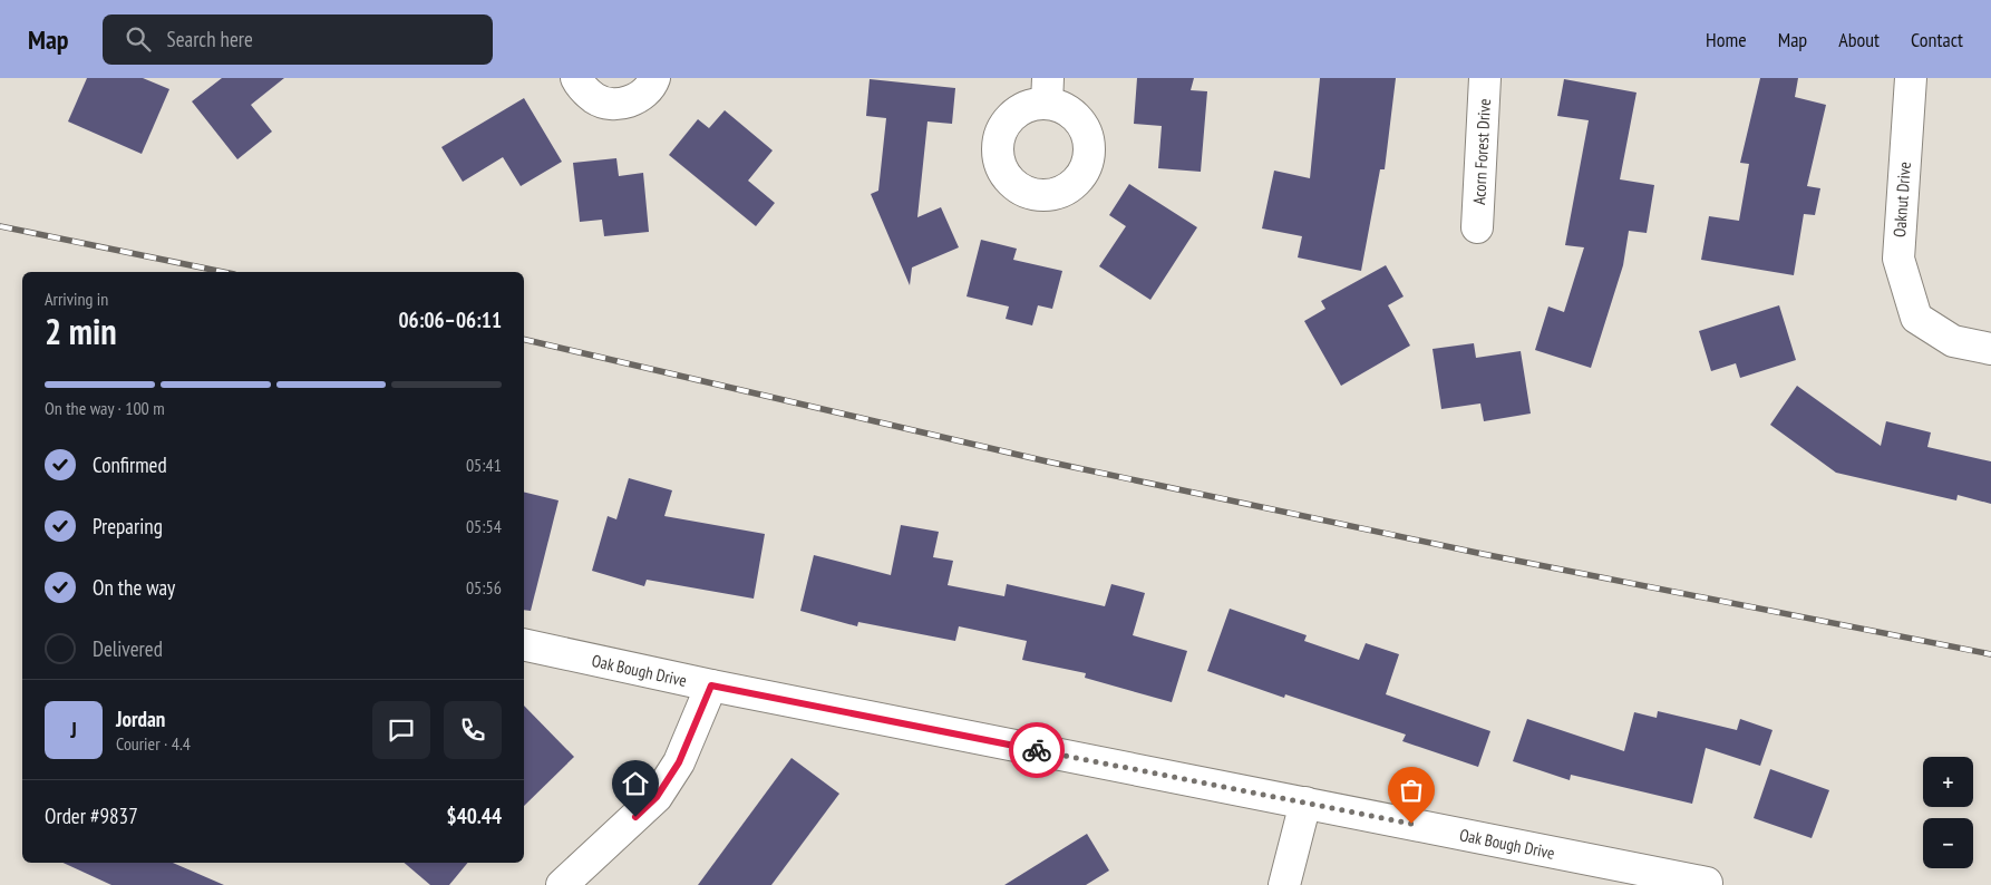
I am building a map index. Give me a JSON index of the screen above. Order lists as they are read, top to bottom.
{
  "streets": {
    "street": ["Acorn Forest Drive", "Oaknut Drive", "Oak Bough Drive"]
  },
  "page": {
    "header": "Map",
    "search": "Search here",
    "nav": [
      "Home",
      "Map",
      "About",
      "Contact"
    ],
    "heading": ["2 min", "Arriving in", "06:06–06:11"],
    "panel": [
      "Jordan",
      "Courier · 4.4",
      "Order #9837",
      "$40.44"
    ],
    "bar": "On the way · 100 m",
    "list": [
      ["Confirmed", "05:41"],
      ["Preparing", "05:54"],
      ["On the way", "05:56"],
      "Delivered"
    ],
    "round": "J",
    "map_buttons": ["+", "−"]
  }
}
